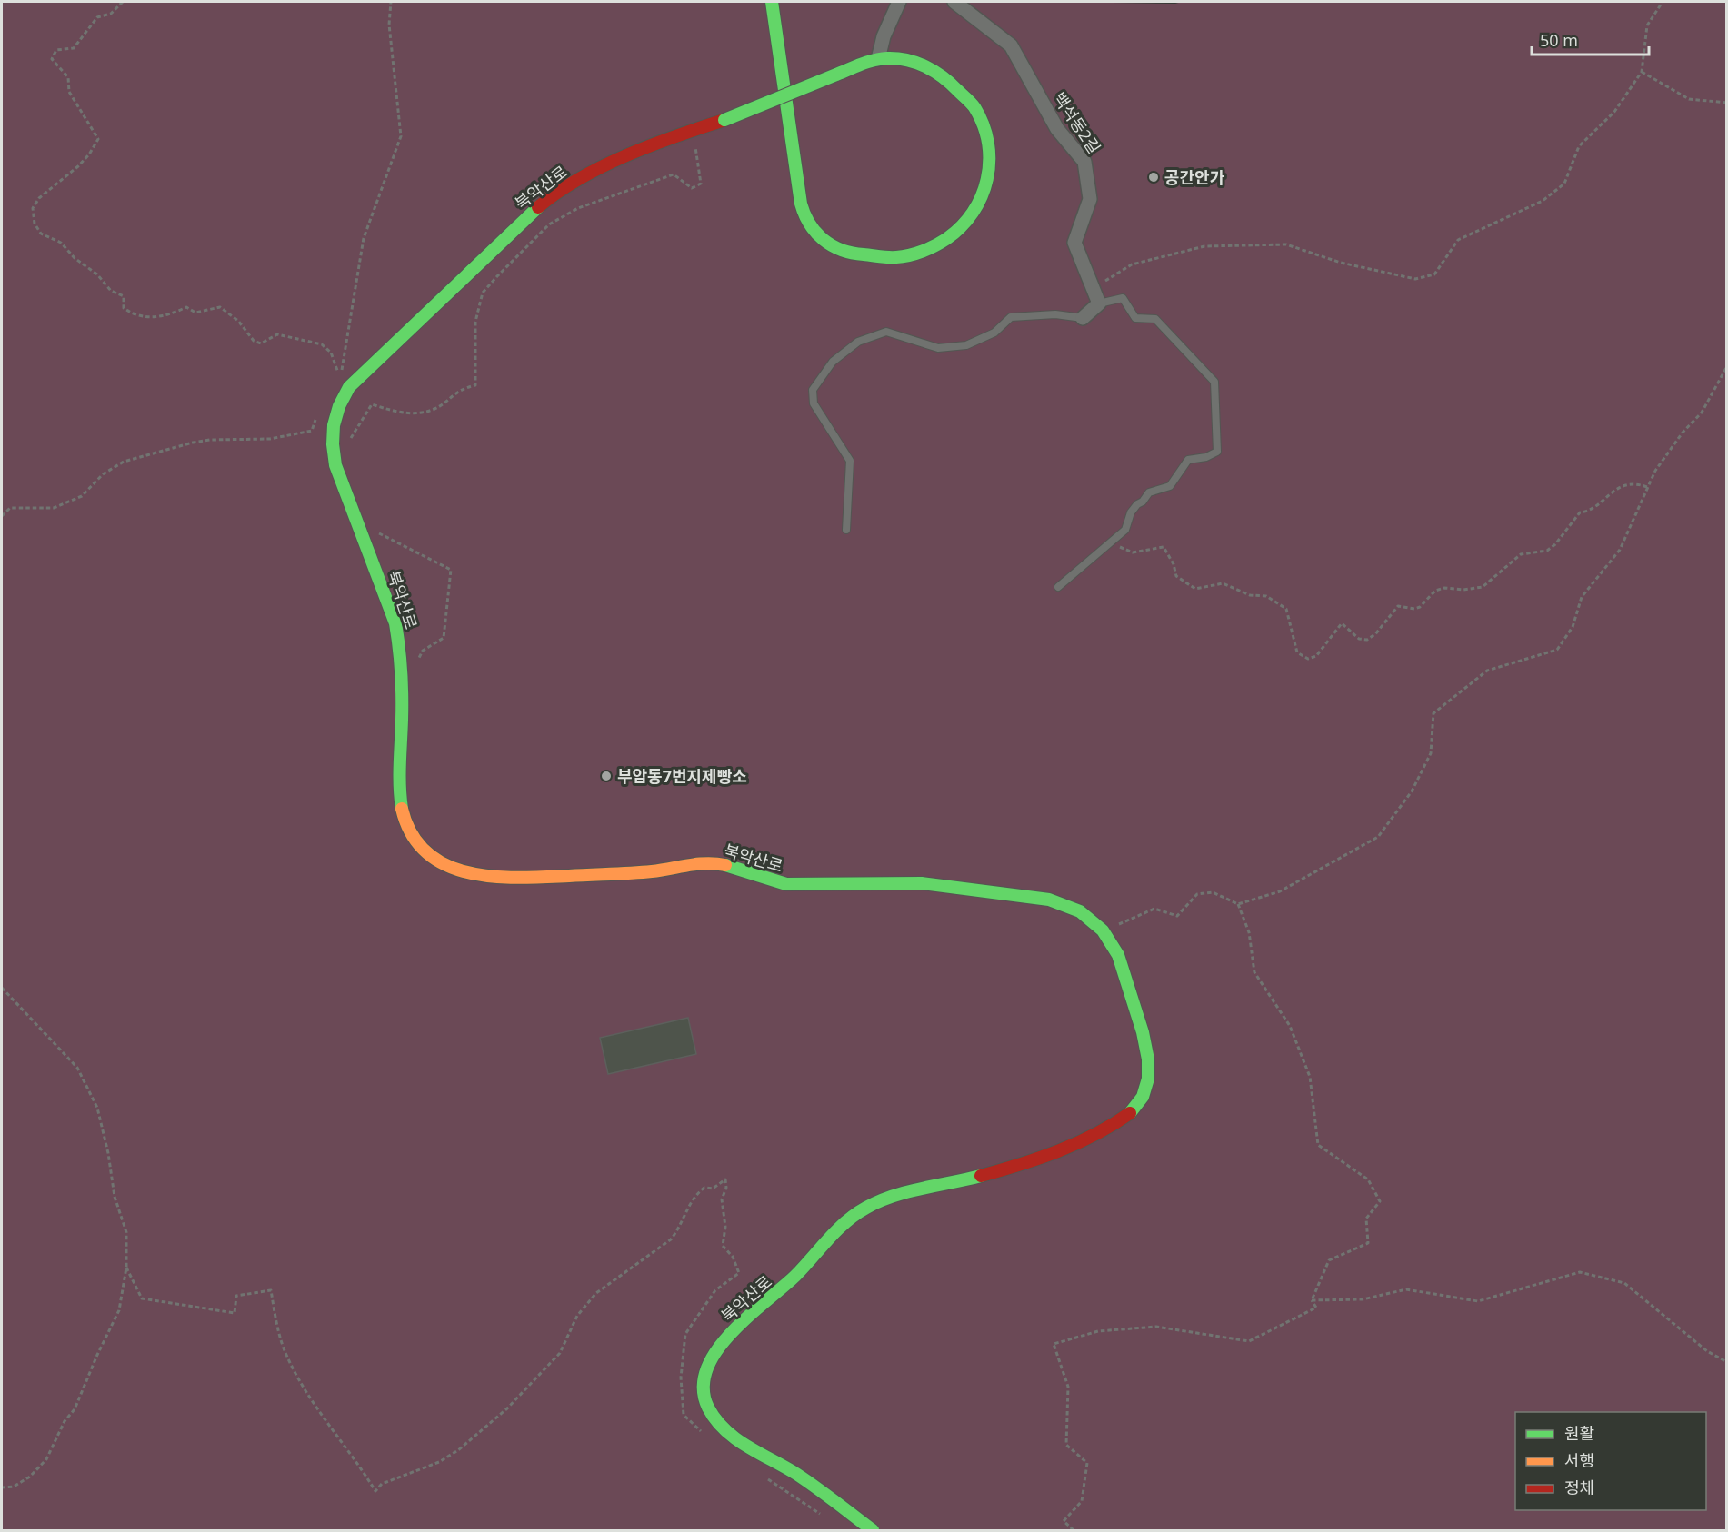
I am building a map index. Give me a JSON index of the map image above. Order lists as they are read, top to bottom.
{
  "streets": {
    "street": ["백석동2길", "북악산로"]
  },
  "places": ["공간안가", "부암동7번지제빵소"],
  "legend": ["원활", "서행", "정체"],
  "scale_bar": "50 m"
}
